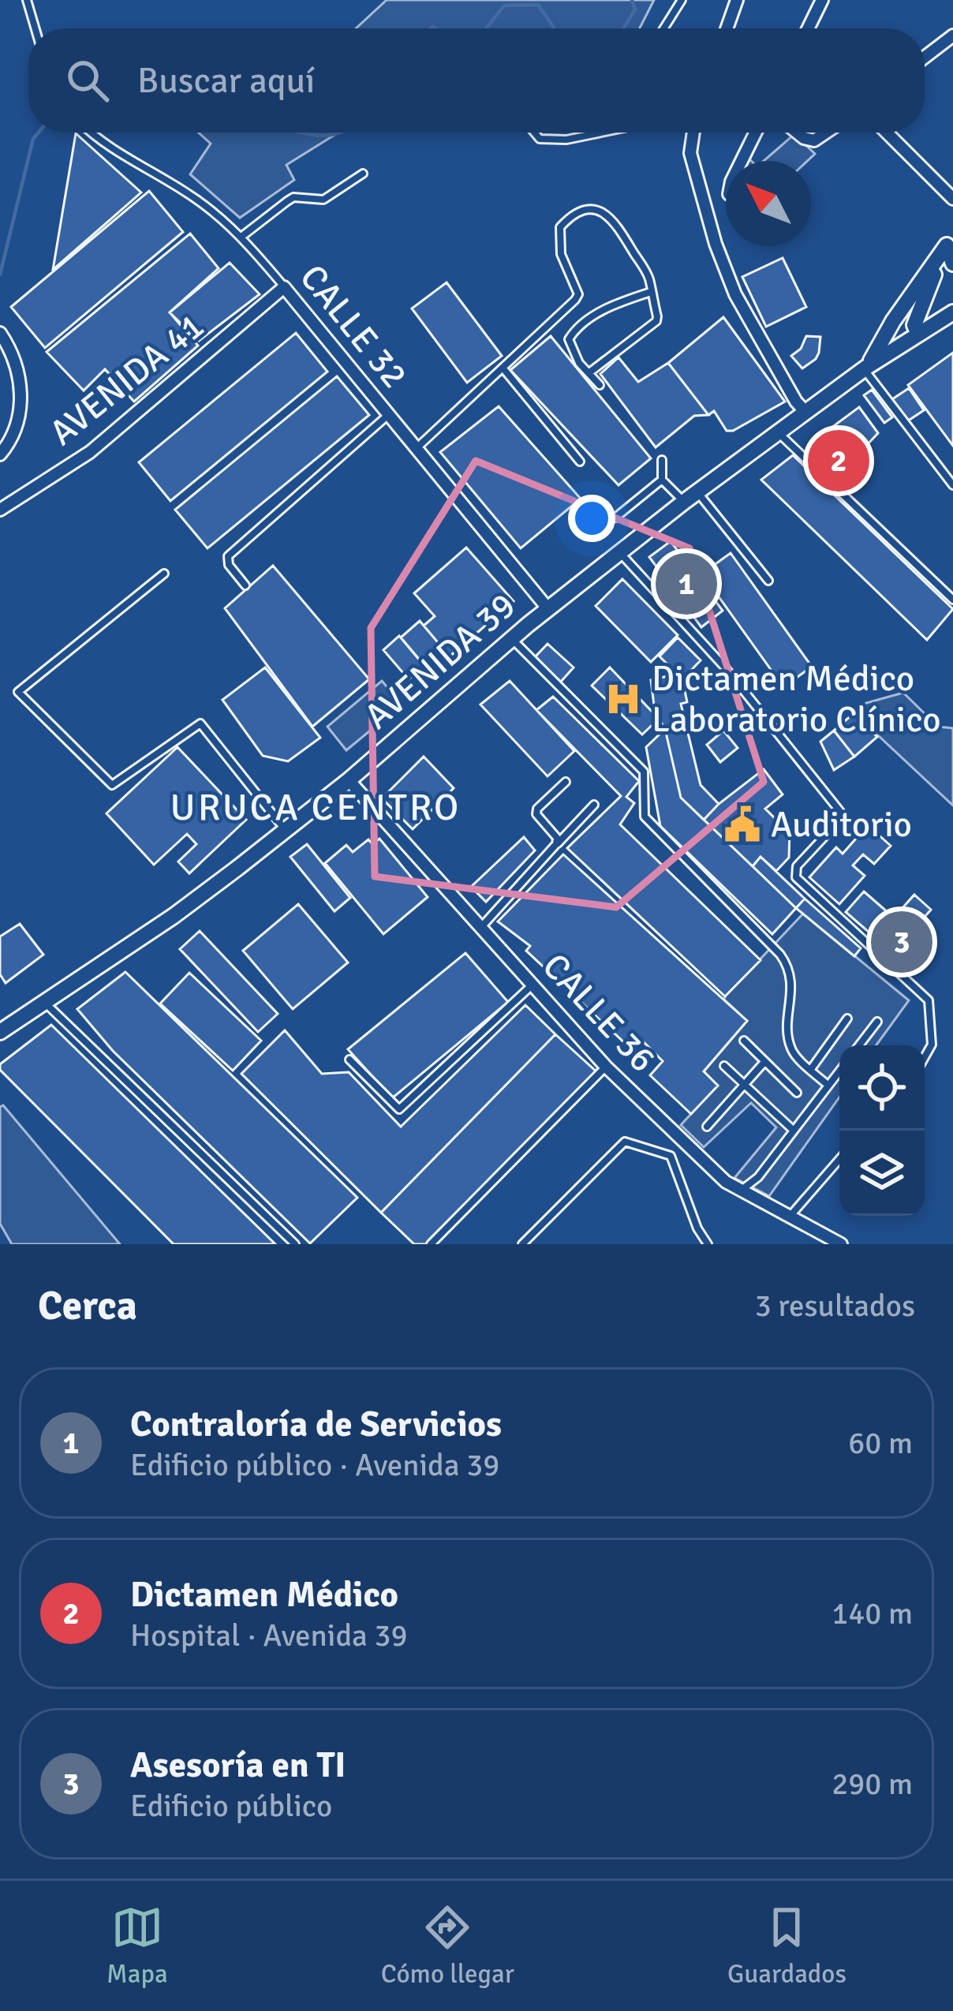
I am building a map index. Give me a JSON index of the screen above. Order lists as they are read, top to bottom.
{
  "streets": {
    "main road": ["AVENIDA 39"],
    "street": ["CALLE 32", "AVENIDA 41", "CALLE 36"]
  },
  "crossings": [
    ["CALLE 32", "AVENIDA 41"],
    ["CALLE 32", "AVENIDA 39"],
    ["AVENIDA 39", "CALLE 36"]
  ],
  "districts": ["URUCA CENTRO"],
  "places": {
    "hospital": ["Dictamen Médico Laboratorio Clínico"],
    "public building": ["Auditorio"]
  },
  "north": "top left",
  "page": {
    "search": "Buscar aquí",
    "pins": ["2", "1", "3"],
    "heading": ["Cerca", "3 resultados"],
    "list": [
      {
        "mark": "1",
        "name": "Contraloría de Servicios",
        "note": "Edificio público · Avenida 39",
        "value": "60 m"
      },
      {
        "mark": "2",
        "name": "Dictamen Médico",
        "note": "Hospital · Avenida 39",
        "value": "140 m"
      },
      {
        "mark": "3",
        "name": "Asesoría en TI",
        "note": "Edificio público",
        "value": "290 m"
      }
    ],
    "nav": ["Mapa", "Cómo llegar", "Guardados"]
  }
}
